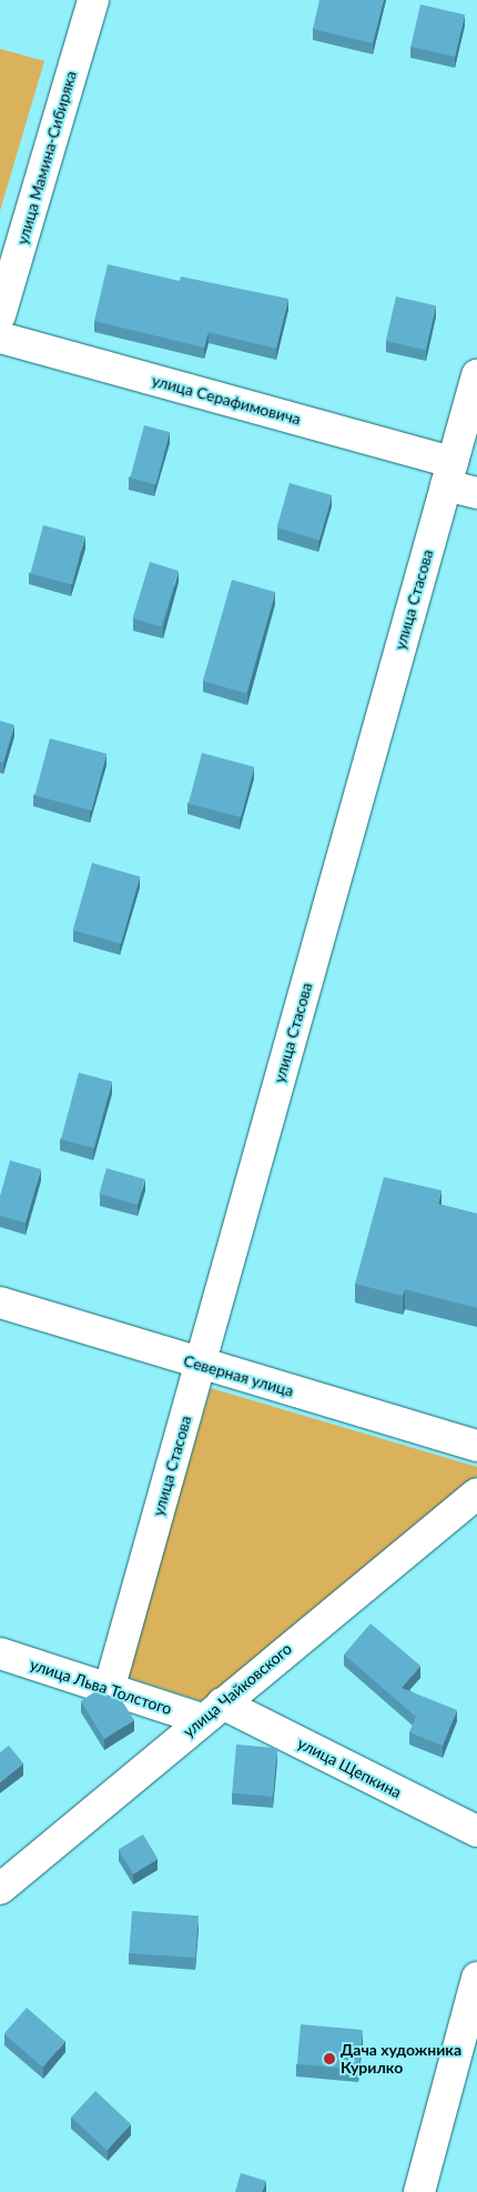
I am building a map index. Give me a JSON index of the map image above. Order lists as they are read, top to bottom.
{
  "streets": {
    "street": [
      "улица Мамина-Сибиряка",
      "улица Серафимовича",
      "улица Стасова",
      "Северная улица",
      "улица Льва Толстого",
      "улица Чайковского",
      "улица Щепкина"
    ]
  },
  "crossings": [
    ["улица Серафимовича", "улица Стасова"],
    ["улица Стасова", "Северная улица"],
    ["улица Стасова", "улица Льва Толстого"],
    ["улица Льва Толстого", "улица Чайковского"],
    ["улица Льва Толстого", "улица Щепкина"],
    ["улица Чайковского", "улица Щепкина"]
  ],
  "places": ["Дача художника Курилко"]
}
